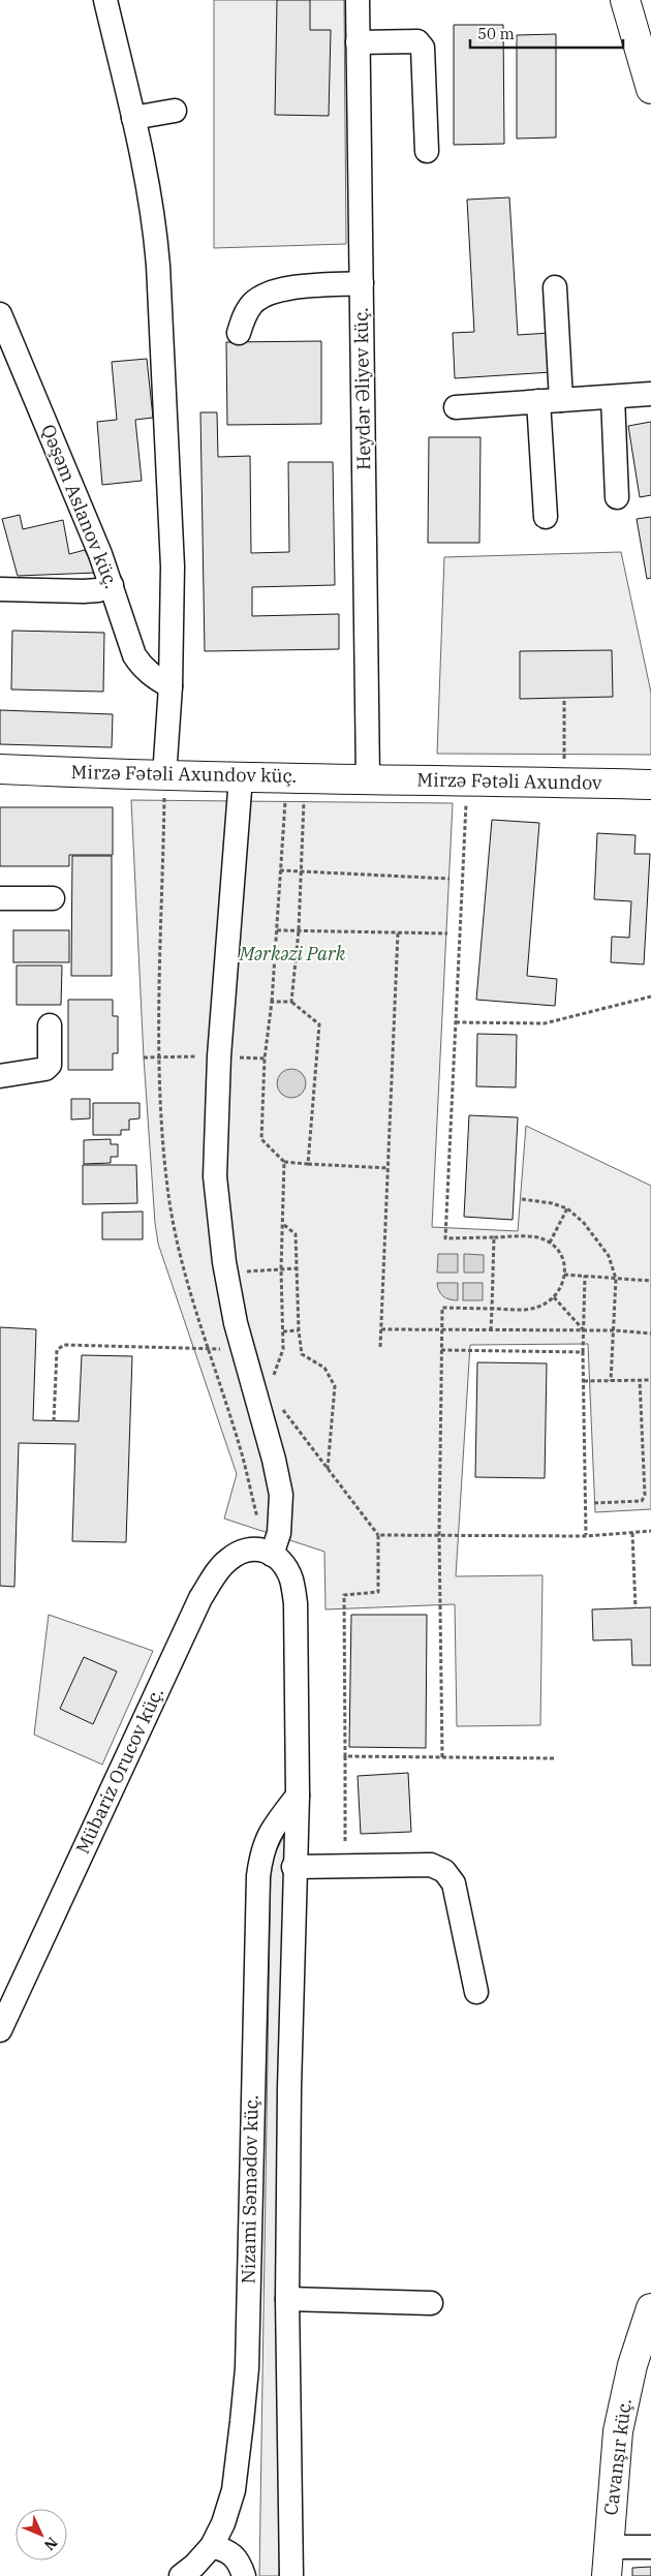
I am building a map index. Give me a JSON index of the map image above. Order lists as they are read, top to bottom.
{
  "streets": {
    "main road": ["Mirzə Fətəli Axundov küç.", "Mirzə Fətəli Axundov", "Cavanşır küç."],
    "street": [
      "Heydər Əliyev küç.",
      "Qəşəm Aslanov küç.",
      "Mübariz Orucov küç.",
      "Nizami Səmədov küç."
    ]
  },
  "crossings": [
    ["Heydər Əliyev küç.", "Mirzə Fətəli Axundov küç."],
    ["Heydər Əliyev küç.", "Mirzə Fətəli Axundov"],
    ["Mirzə Fətəli Axundov küç.", "Mirzə Fətəli Axundov"]
  ],
  "parks": ["Mərkəzi Park"],
  "scale_bar": "50 m",
  "north": "bottom right"
}
